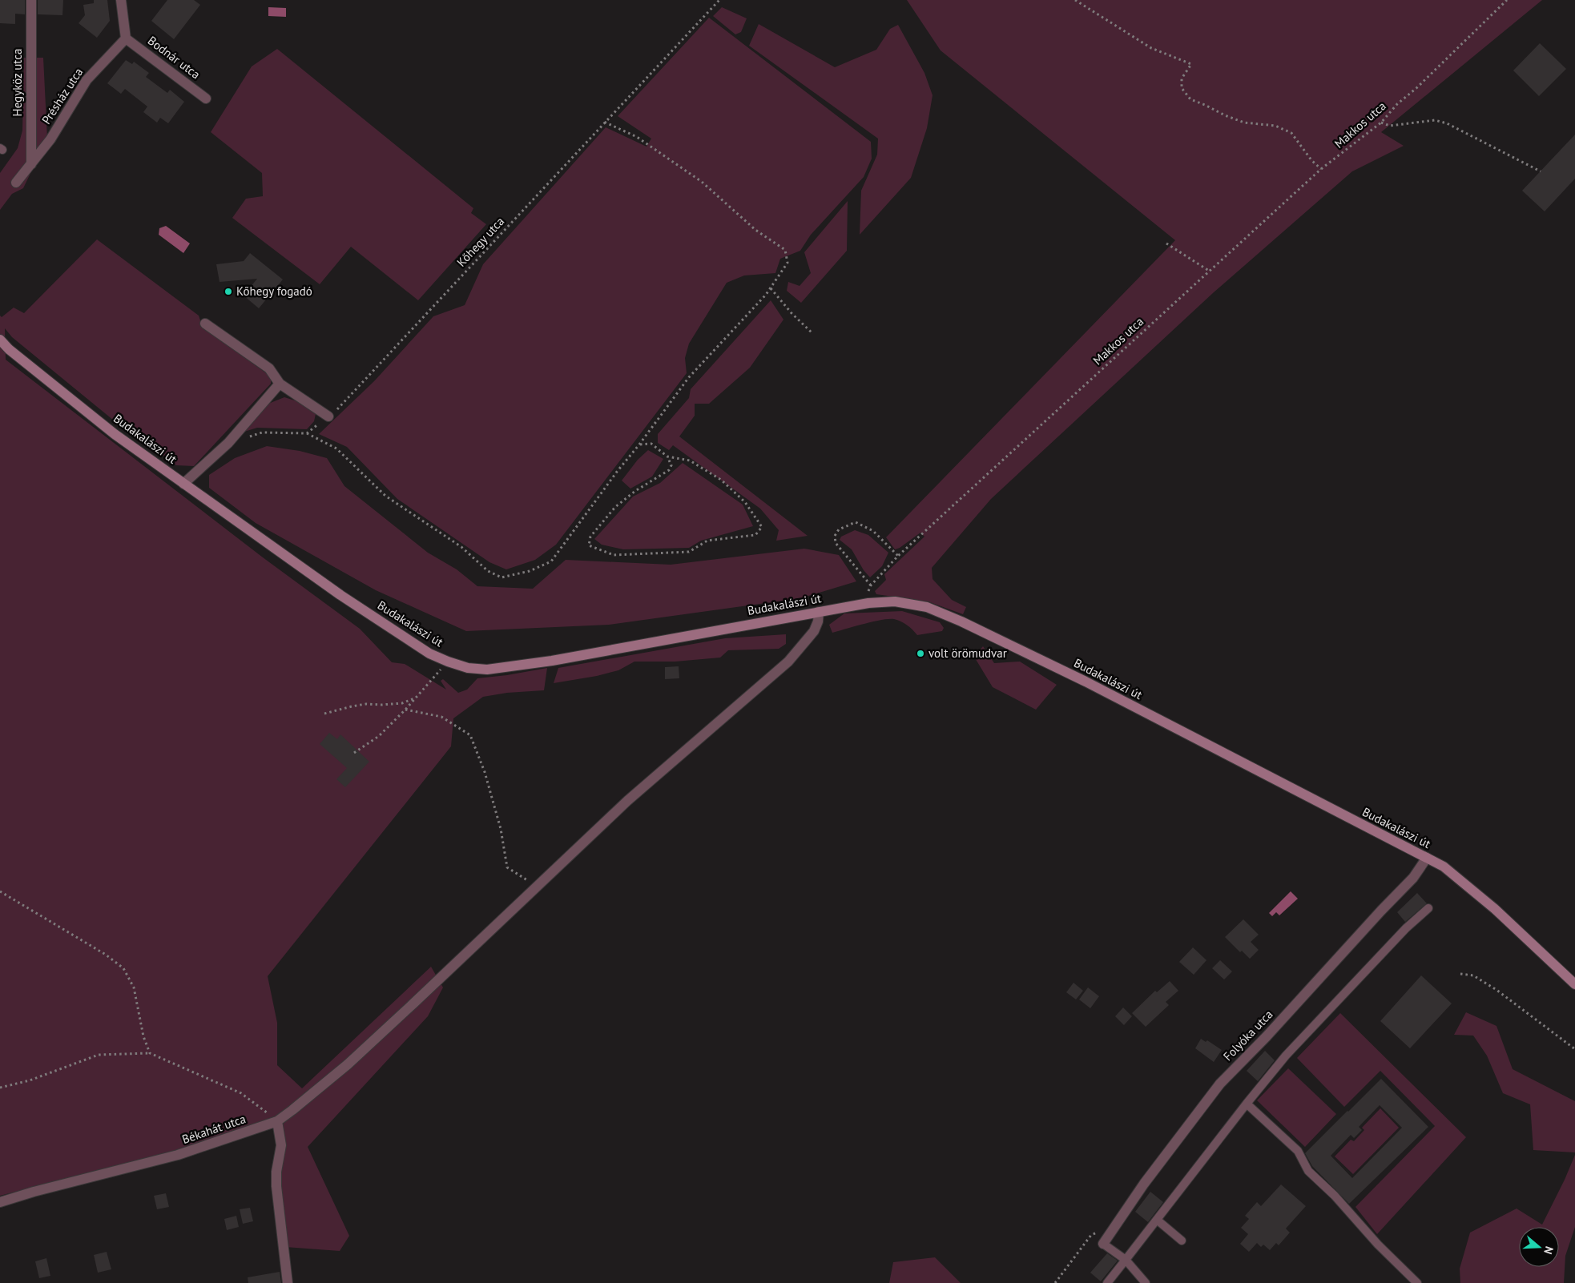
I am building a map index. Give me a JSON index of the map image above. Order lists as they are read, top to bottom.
{
  "streets": {
    "main road": ["Budakalászi út"],
    "street": [
      "Bodnár utca",
      "Hegyköz utca",
      "Présház utca",
      "Folyóka utca",
      "Békahát utca"
    ],
    "path": ["Makkos utca", "Kőhegy utca"]
  },
  "crossings": [
    ["Bodnár utca", "Présház utca"],
    ["Hegyköz utca", "Présház utca"],
    ["Budakalászi út", "Folyóka utca"],
    ["Budakalászi út", "Békahát utca"]
  ],
  "places": ["Kőhegy fogadó", "volt örömudvar"],
  "north": "right"
}
